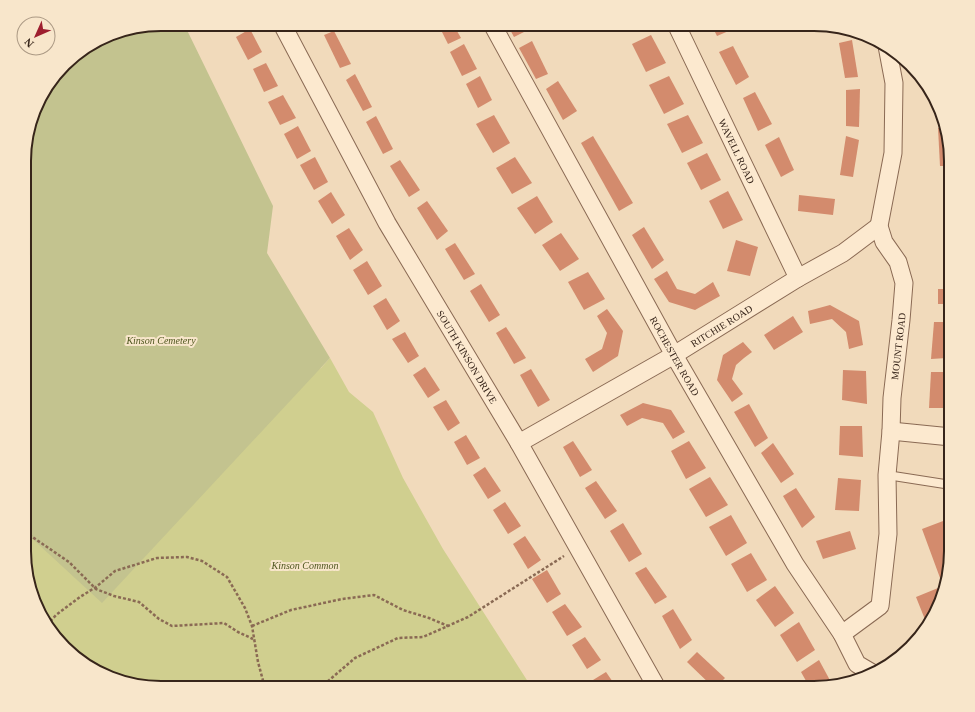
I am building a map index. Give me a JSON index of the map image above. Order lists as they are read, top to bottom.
{
  "streets": {
    "street": [
      "WAVELL ROAD",
      "RITCHIE ROAD",
      "MOUNT ROAD",
      "ROCHESTER ROAD",
      "SOUTH KINSON DRIVE"
    ]
  },
  "crossings": [
    ["WAVELL ROAD", "RITCHIE ROAD"],
    ["RITCHIE ROAD", "MOUNT ROAD"],
    ["RITCHIE ROAD", "ROCHESTER ROAD"],
    ["RITCHIE ROAD", "SOUTH KINSON DRIVE"],
    ["MOUNT ROAD", "ROCHESTER ROAD"]
  ],
  "parks": ["Kinson Cemetery", "Kinson Common"],
  "north": "bottom left"
}
